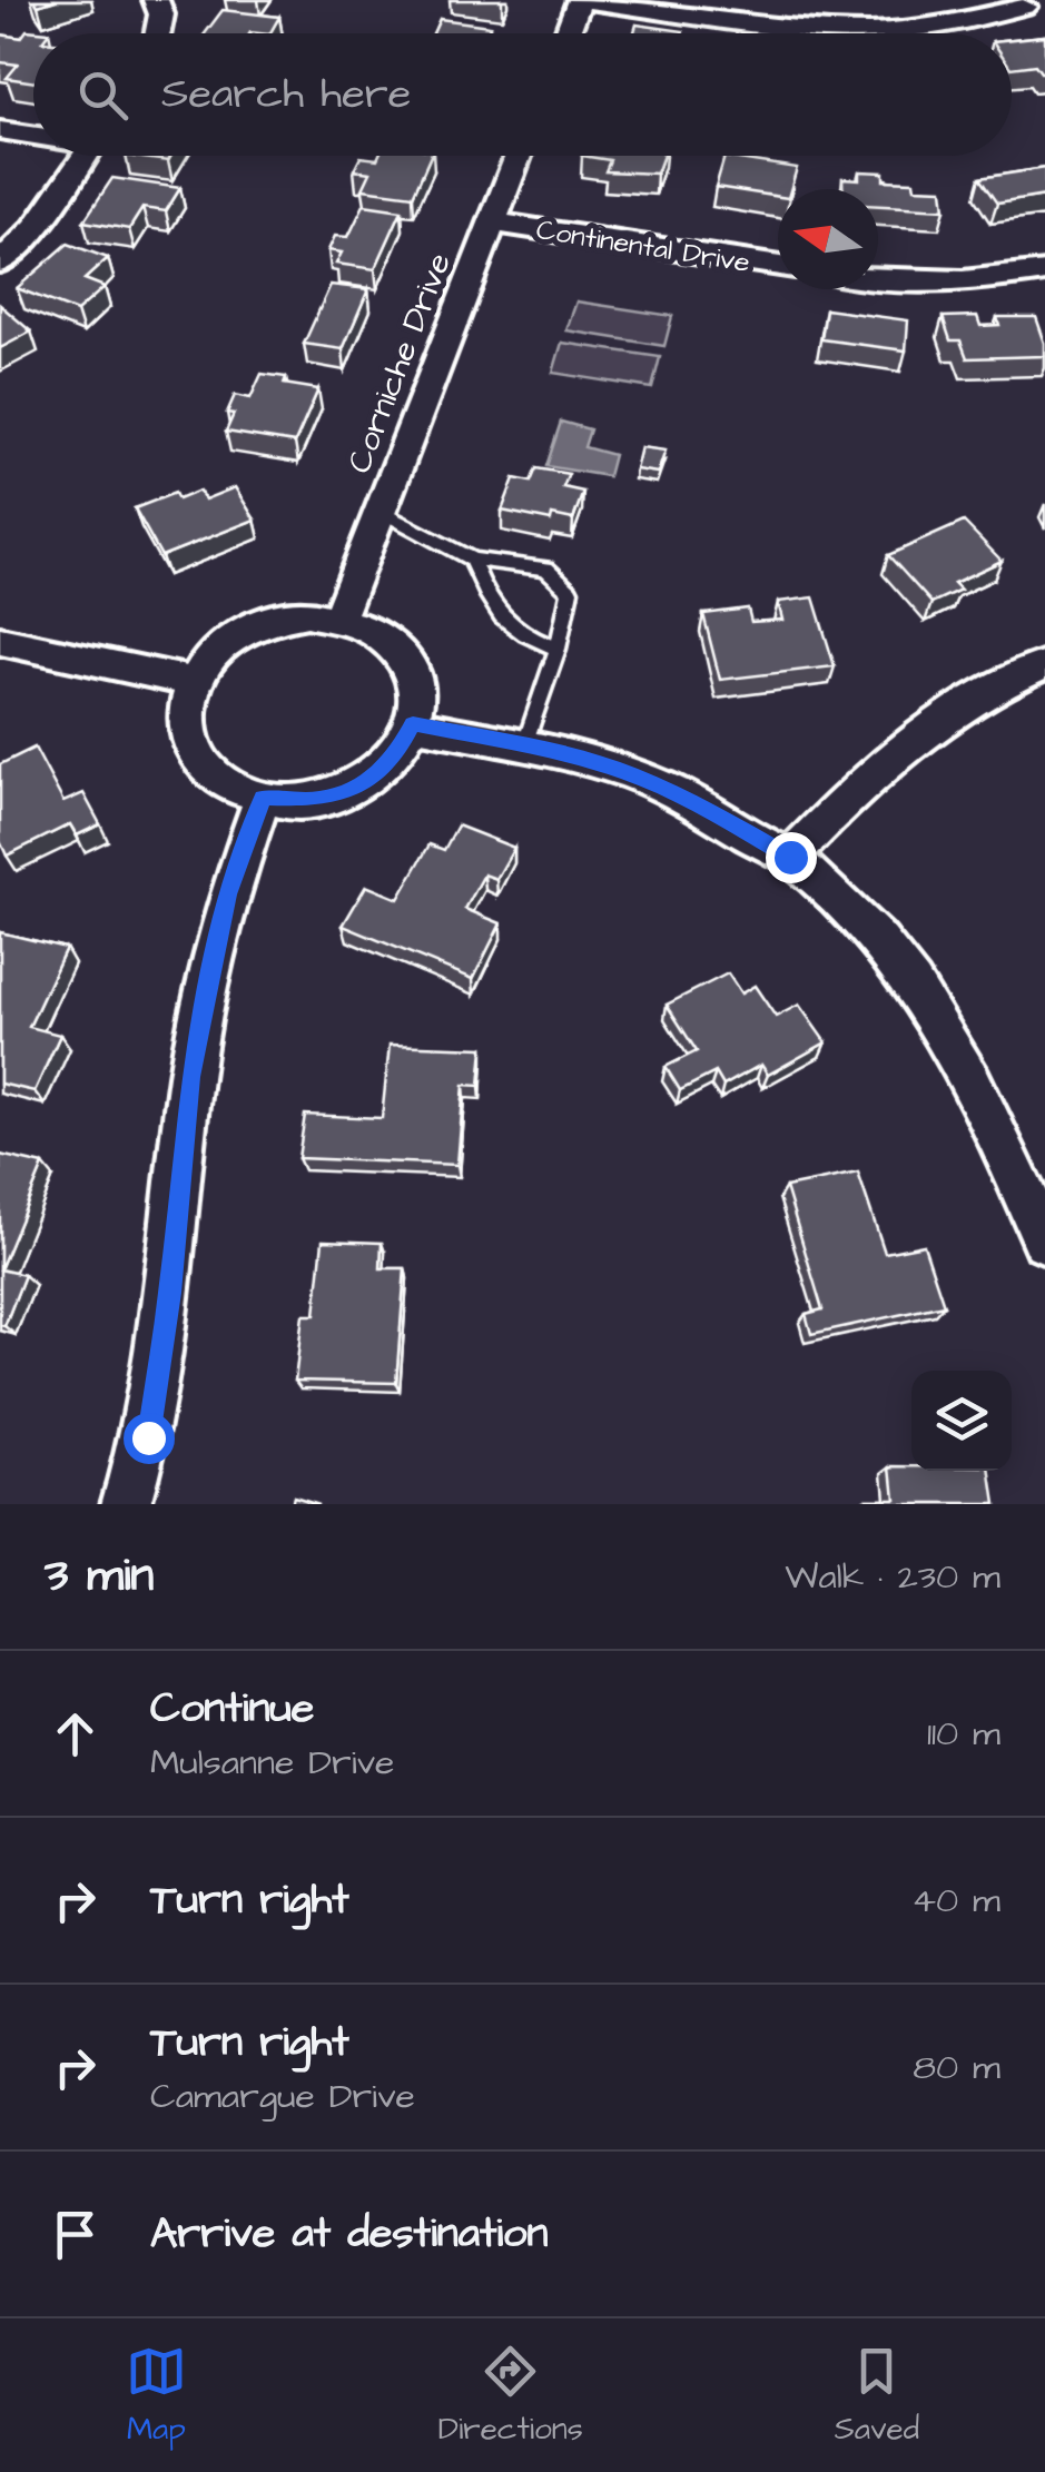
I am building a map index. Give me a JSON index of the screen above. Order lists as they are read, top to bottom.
{
  "streets": {
    "street": ["Continental Drive", "Corniche Drive"]
  },
  "crossings": [
    ["Continental Drive", "Corniche Drive"]
  ],
  "north": "left",
  "page": {
    "search": "Search here",
    "heading": ["3 min", "Walk · 230 m"],
    "list": [
      ["Continue", "Mulsanne Drive", "110 m"],
      ["Turn right", "40 m"],
      ["Turn right", "Camargue Drive", "80 m"],
      "Arrive at destination"
    ],
    "nav": ["Map", "Directions", "Saved"]
  }
}
